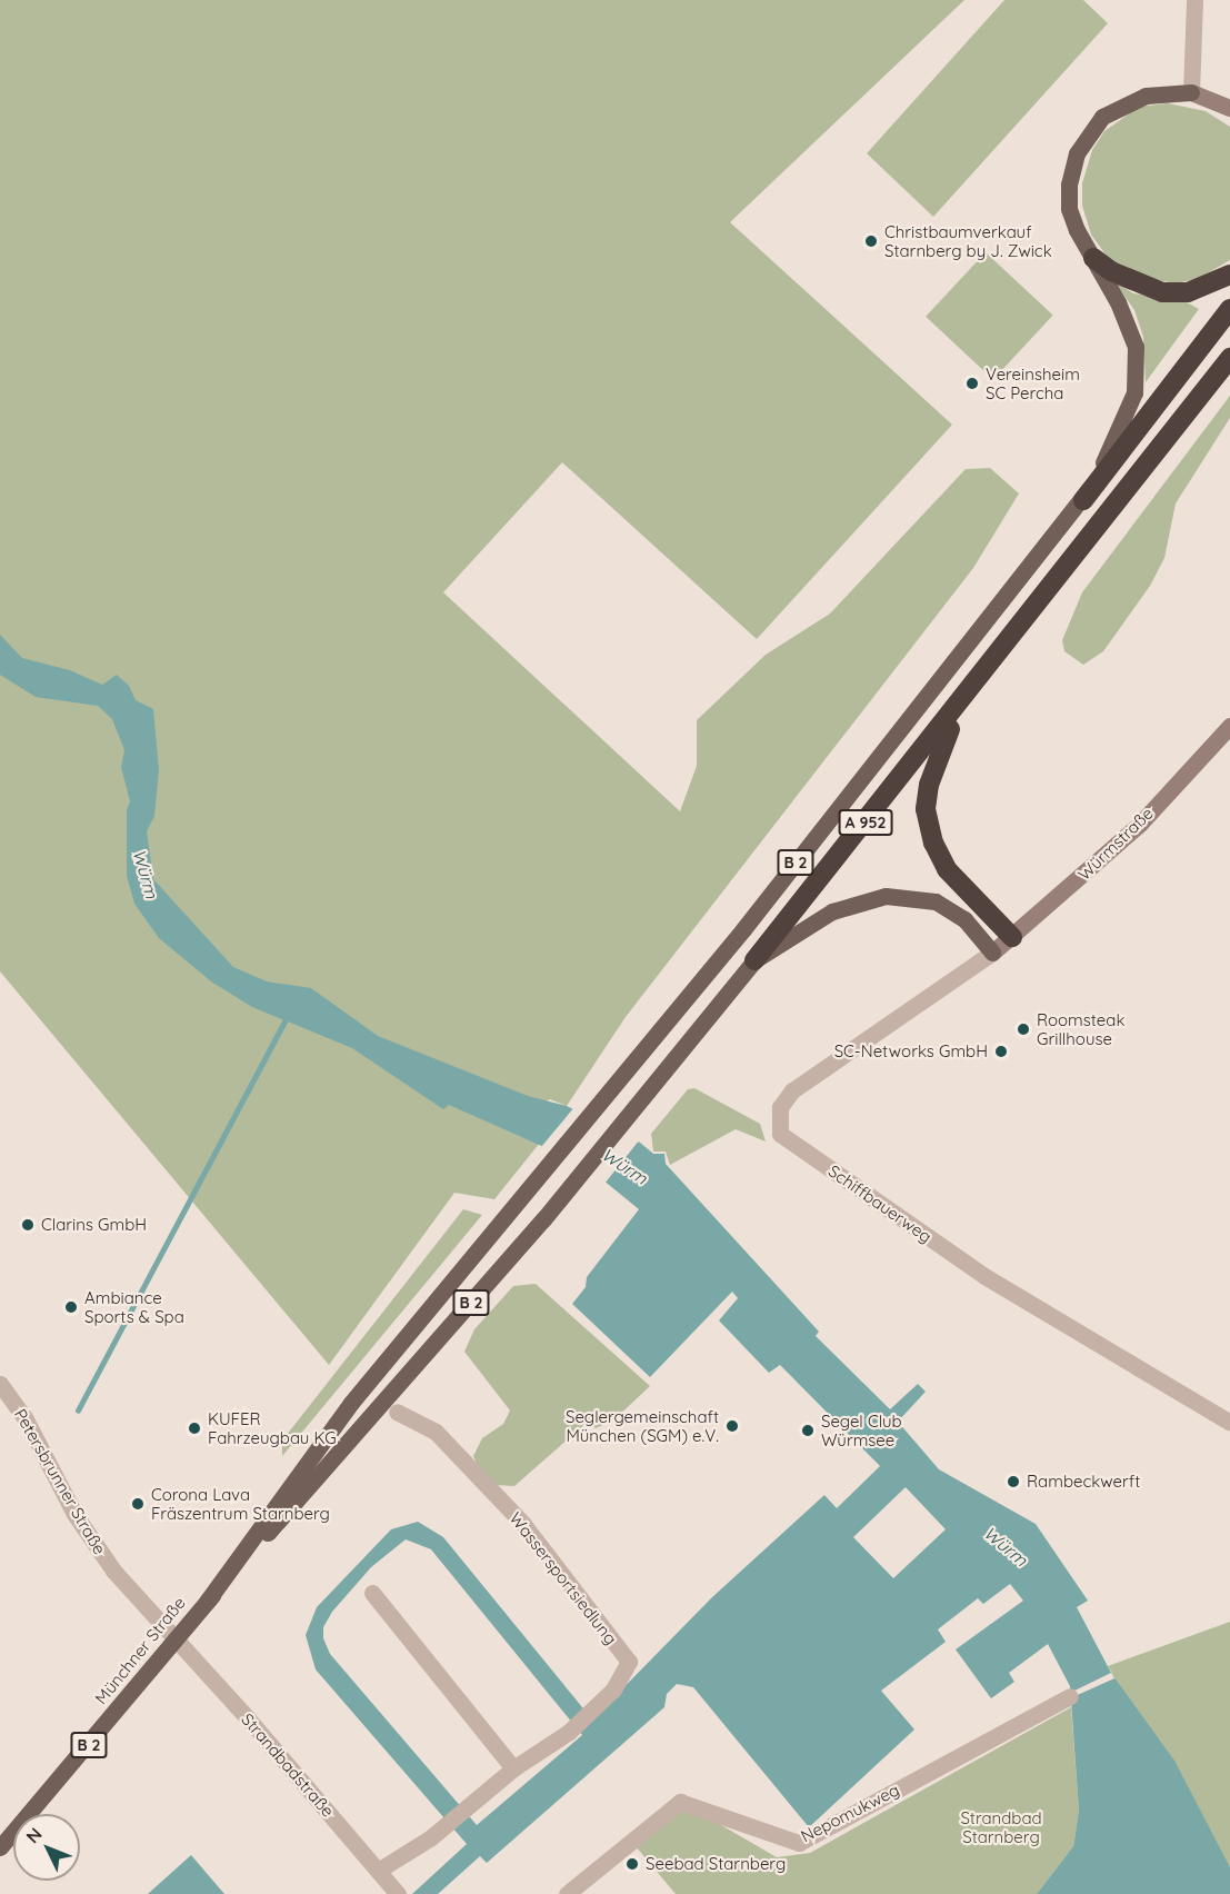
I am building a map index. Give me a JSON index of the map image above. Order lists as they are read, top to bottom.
{
  "streets": {
    "highway": ["A 952"],
    "main road": ["Würmstraße", "B 2", "Münchner Straße"],
    "street": [
      "Schiffbauerweg",
      "Petersbrunner Straße",
      "Wassersportsiedlung",
      "Strandbadstraße",
      "Nepomukweg"
    ]
  },
  "crossings": [
    ["A 952", "Münchner Straße"],
    ["Würmstraße", "Schiffbauerweg"],
    ["Petersbrunner Straße", "Münchner Straße"],
    ["Petersbrunner Straße", "Strandbadstraße"],
    ["Münchner Straße", "Strandbadstraße"]
  ],
  "water": ["Würm"],
  "parks": ["Strandbad Starnberg"],
  "places": [
    "Christbaumverkauf Starnberg by J. Zwick",
    "Vereinsheim SC Percha",
    "Roomsteak Grillhouse",
    "SC-Networks GmbH",
    "Clarins GmbH",
    "Ambiance Sports & Spa",
    "Seglergemeinschaft München (SGM) e.V.",
    "KUFER Fahrzeugbau KG",
    "Segel Club Würmsee",
    "Rambeckwerft",
    "Corona Lava Fräszentrum Starnberg",
    "Seebad Starnberg"
  ],
  "north": "top left"
}
